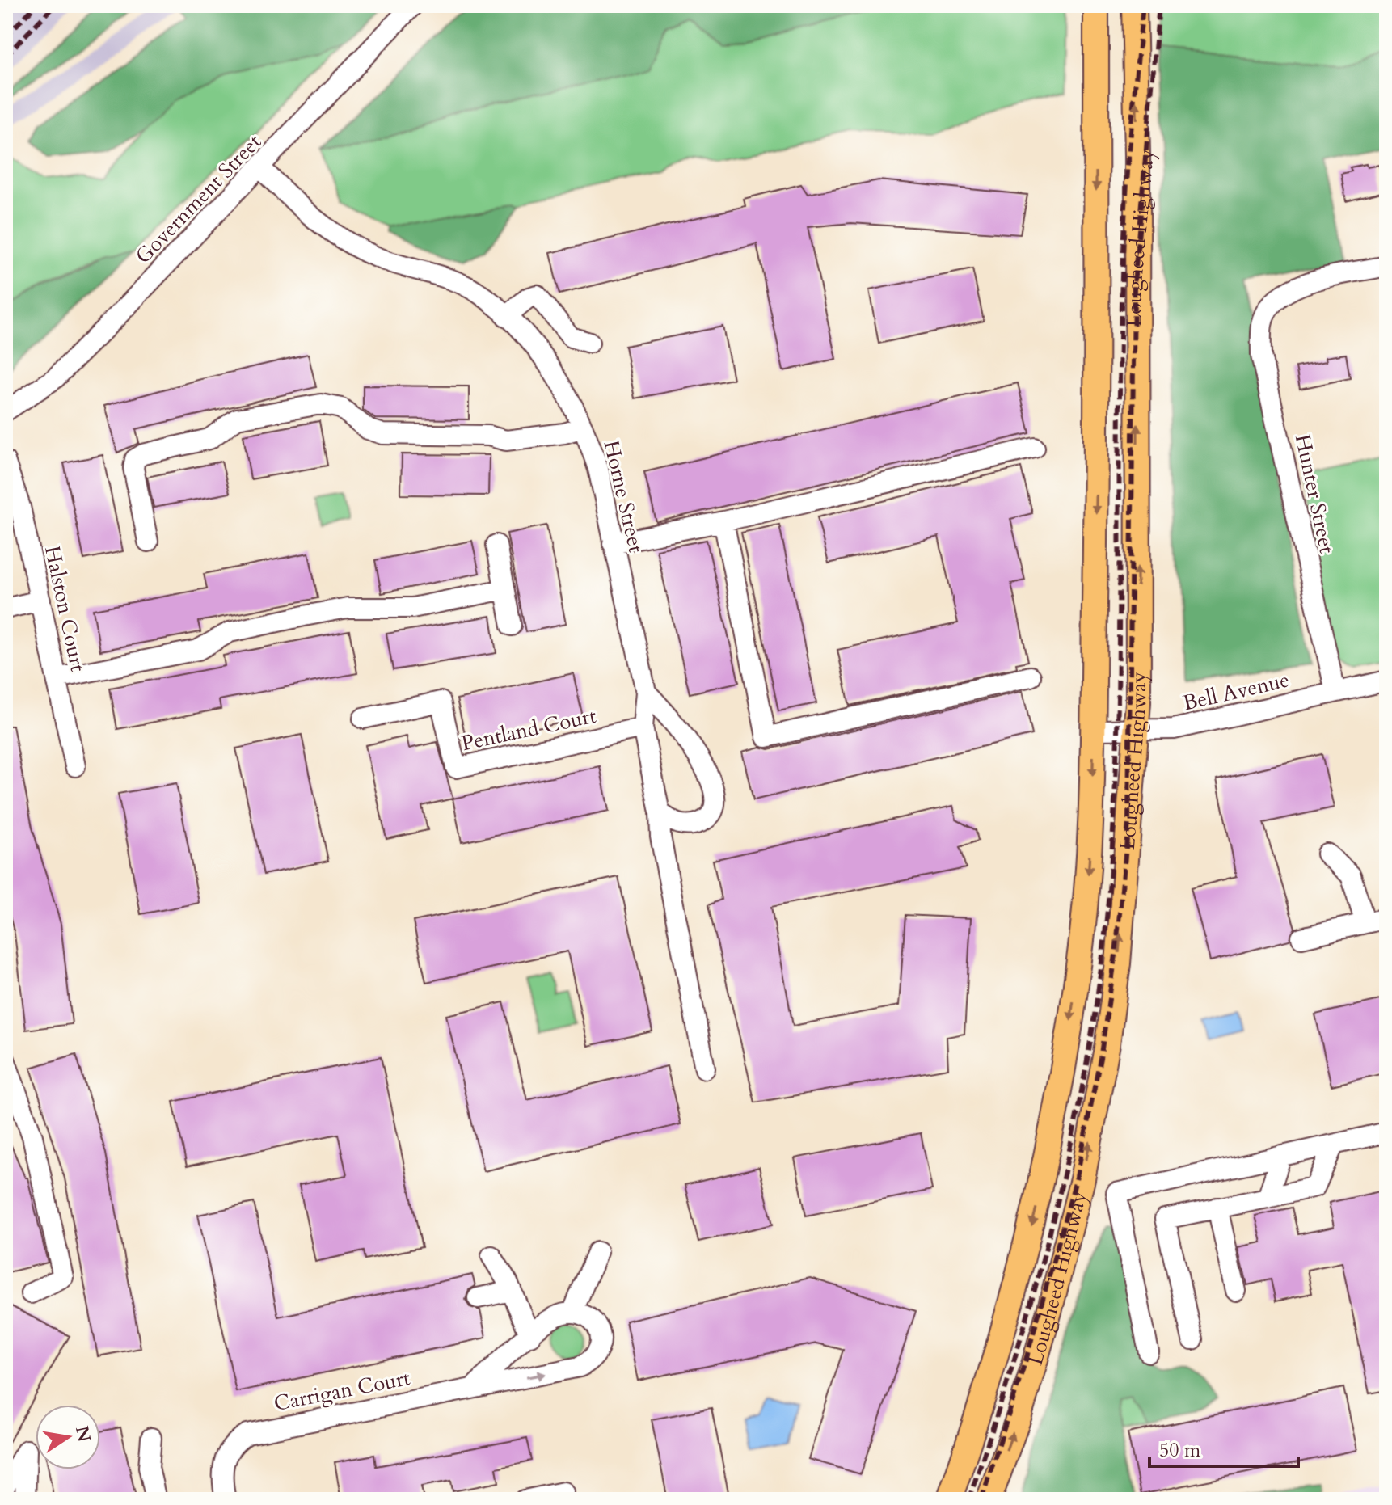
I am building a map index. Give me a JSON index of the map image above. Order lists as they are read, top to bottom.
{
  "streets": {
    "main road": ["Lougheed Highway"],
    "street": [
      "Government Street",
      "Hunter Street",
      "Horne Street",
      "Halston Court",
      "Bell Avenue",
      "Pentland Court",
      "Carrigan Court"
    ]
  },
  "crossings": [
    ["Government Street", "Horne Street"],
    ["Lougheed Highway", "Bell Avenue"],
    ["Hunter Street", "Bell Avenue"],
    ["Horne Street", "Pentland Court"]
  ],
  "scale_bar": "50 m",
  "north": "right"
}
